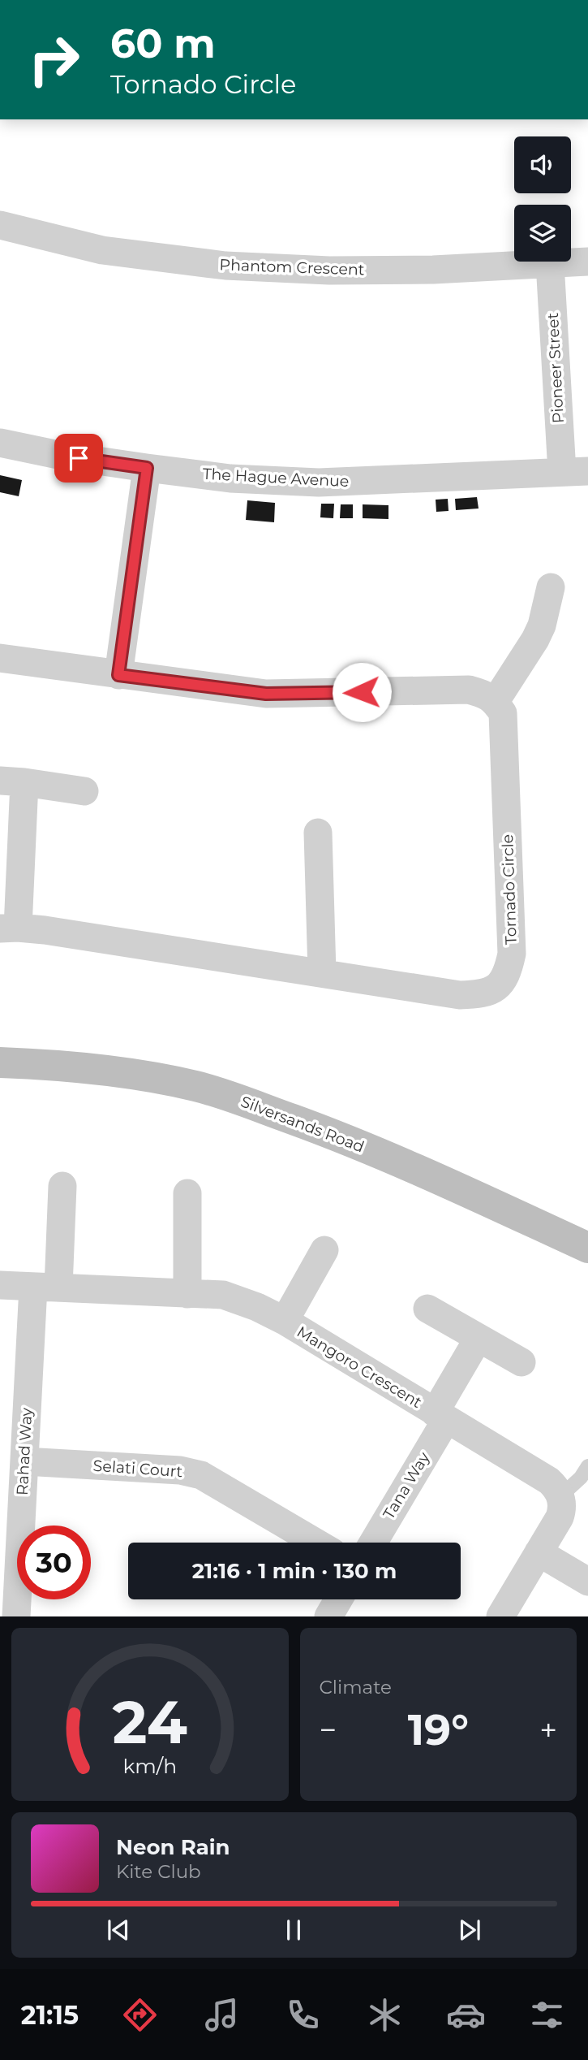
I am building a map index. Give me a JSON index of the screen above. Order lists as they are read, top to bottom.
{
  "streets": {
    "street": [
      "Phantom Crescent",
      "Pioneer Street",
      "The Hague Avenue",
      "Tornado Circle",
      "Silversands Road",
      "Mangoro Crescent",
      "Rahad Way",
      "Selati Court",
      "Tana Way"
    ]
  },
  "crossings": [
    ["Phantom Crescent", "Pioneer Street"],
    ["Pioneer Street", "The Hague Avenue"],
    ["Mangoro Crescent", "Rahad Way"],
    ["Mangoro Crescent", "Tana Way"],
    ["Rahad Way", "Selati Court"]
  ],
  "page": {
    "turn": ["60 m", "Tornado Circle"],
    "limit": "30",
    "trip": "21:16 · 1 min · 130 m",
    "tile": "Climate",
    "heat": ["−", "19°", "+"],
    "song": ["Neon Rain", "Kite Club"],
    "tabs": "21:15",
    "gauge": ["24", "km/h"]
  }
}
